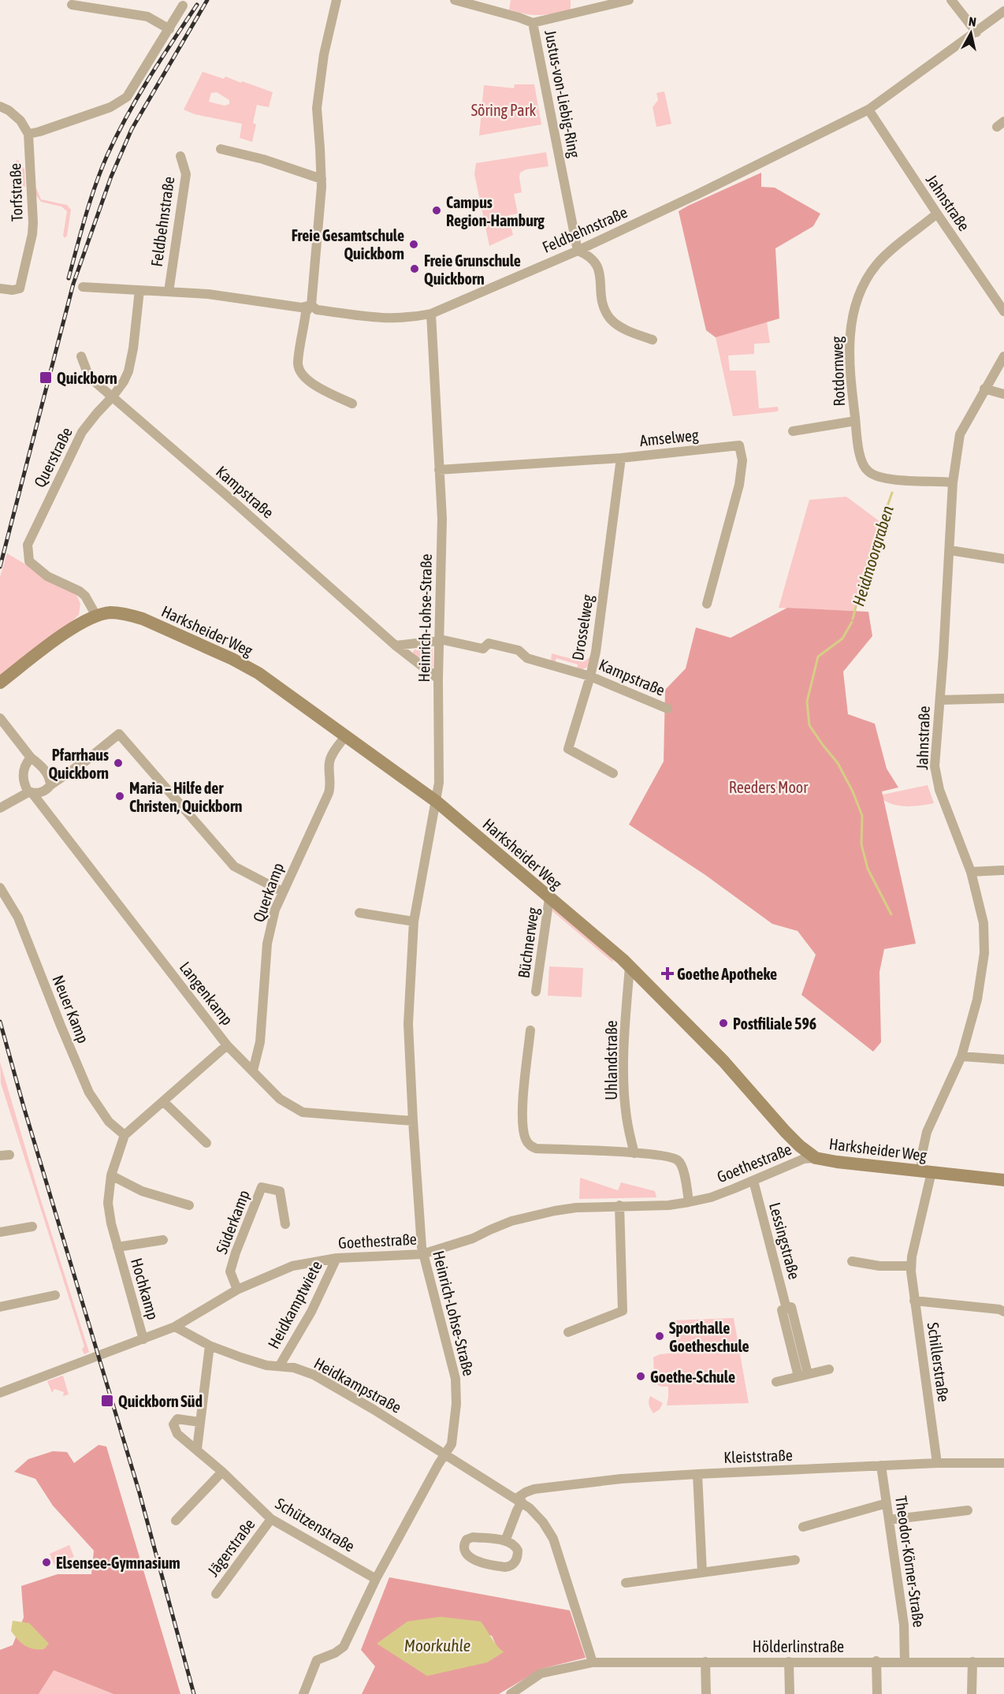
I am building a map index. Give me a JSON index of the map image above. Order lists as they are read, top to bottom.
{
  "streets": {
    "main road": ["Harksheider Weg"],
    "street": [
      "Justus-von-Liebig-Ring",
      "Torfstraße",
      "Jahnstraße",
      "Feldbehnstraße",
      "Rotdornweg",
      "Amselweg",
      "Querstraße",
      "Kampstraße",
      "Heinrich-Lohse-Straße",
      "Drosselweg",
      "Querkamp",
      "Büchnerweg",
      "Langenkamp",
      "Neuer Kamp",
      "Uhlandstraße",
      "Goethestraße",
      "Süderkamp",
      "Lessingstraße",
      "Hochkamp",
      "Heidkamptwiete",
      "Schillerstraße",
      "Heidkampstraße",
      "Kleiststraße",
      "Schützenstraße",
      "Jägerstraße",
      "Theodor-Körner-Straße",
      "Hölderlinstraße"
    ]
  },
  "crossings": [
    ["Justus-von-Liebig-Ring", "Feldbehnstraße"],
    ["Jahnstraße", "Feldbehnstraße"],
    ["Jahnstraße", "Rotdornweg"],
    ["Jahnstraße", "Harksheider Weg"],
    ["Jahnstraße", "Schillerstraße"],
    ["Feldbehnstraße", "Querstraße"],
    ["Feldbehnstraße", "Heinrich-Lohse-Straße"],
    ["Amselweg", "Heinrich-Lohse-Straße"],
    ["Amselweg", "Drosselweg"],
    ["Querstraße", "Kampstraße"],
    ["Querstraße", "Harksheider Weg"],
    ["Kampstraße", "Heinrich-Lohse-Straße"],
    ["Kampstraße", "Drosselweg"],
    ["Heinrich-Lohse-Straße", "Harksheider Weg"],
    ["Heinrich-Lohse-Straße", "Langenkamp"],
    ["Heinrich-Lohse-Straße", "Goethestraße"],
    ["Heinrich-Lohse-Straße", "Heidkampstraße"],
    ["Heinrich-Lohse-Straße", "Schützenstraße"],
    ["Harksheider Weg", "Querkamp"],
    ["Harksheider Weg", "Büchnerweg"],
    ["Harksheider Weg", "Uhlandstraße"],
    ["Harksheider Weg", "Goethestraße"],
    ["Harksheider Weg", "Schillerstraße"],
    ["Querkamp", "Langenkamp"],
    ["Neuer Kamp", "Hochkamp"],
    ["Goethestraße", "Süderkamp"],
    ["Goethestraße", "Lessingstraße"],
    ["Goethestraße", "Heidkamptwiete"],
    ["Goethestraße", "Heidkampstraße"],
    ["Heidkamptwiete", "Heidkampstraße"],
    ["Schillerstraße", "Kleiststraße"],
    ["Heidkampstraße", "Kleiststraße"],
    ["Heidkampstraße", "Hölderlinstraße"],
    ["Kleiststraße", "Theodor-Körner-Straße"],
    ["Schützenstraße", "Jägerstraße"],
    ["Theodor-Körner-Straße", "Hölderlinstraße"]
  ],
  "water": ["Heidmoorgraben", "Moorkuhle"],
  "parks": ["Söring Park", "Reeders Moor"],
  "places": {
    "other": [
      "Campus Region-Hamburg",
      "Freie Gesamtschule Quickborn",
      "Freie Grunschule Quickborn",
      "Pfarrhaus Quickborn",
      "Maria – Hilfe der Christen, Quickborn",
      "Postfiliale 596",
      "Sporthalle Goetheschule",
      "Goethe-Schule",
      "Elsensee-Gymnasium"
    ],
    "transit": ["Quickborn", "Quickborn Süd"],
    "health": ["Goethe Apotheke"]
  },
  "north": "top"
}
